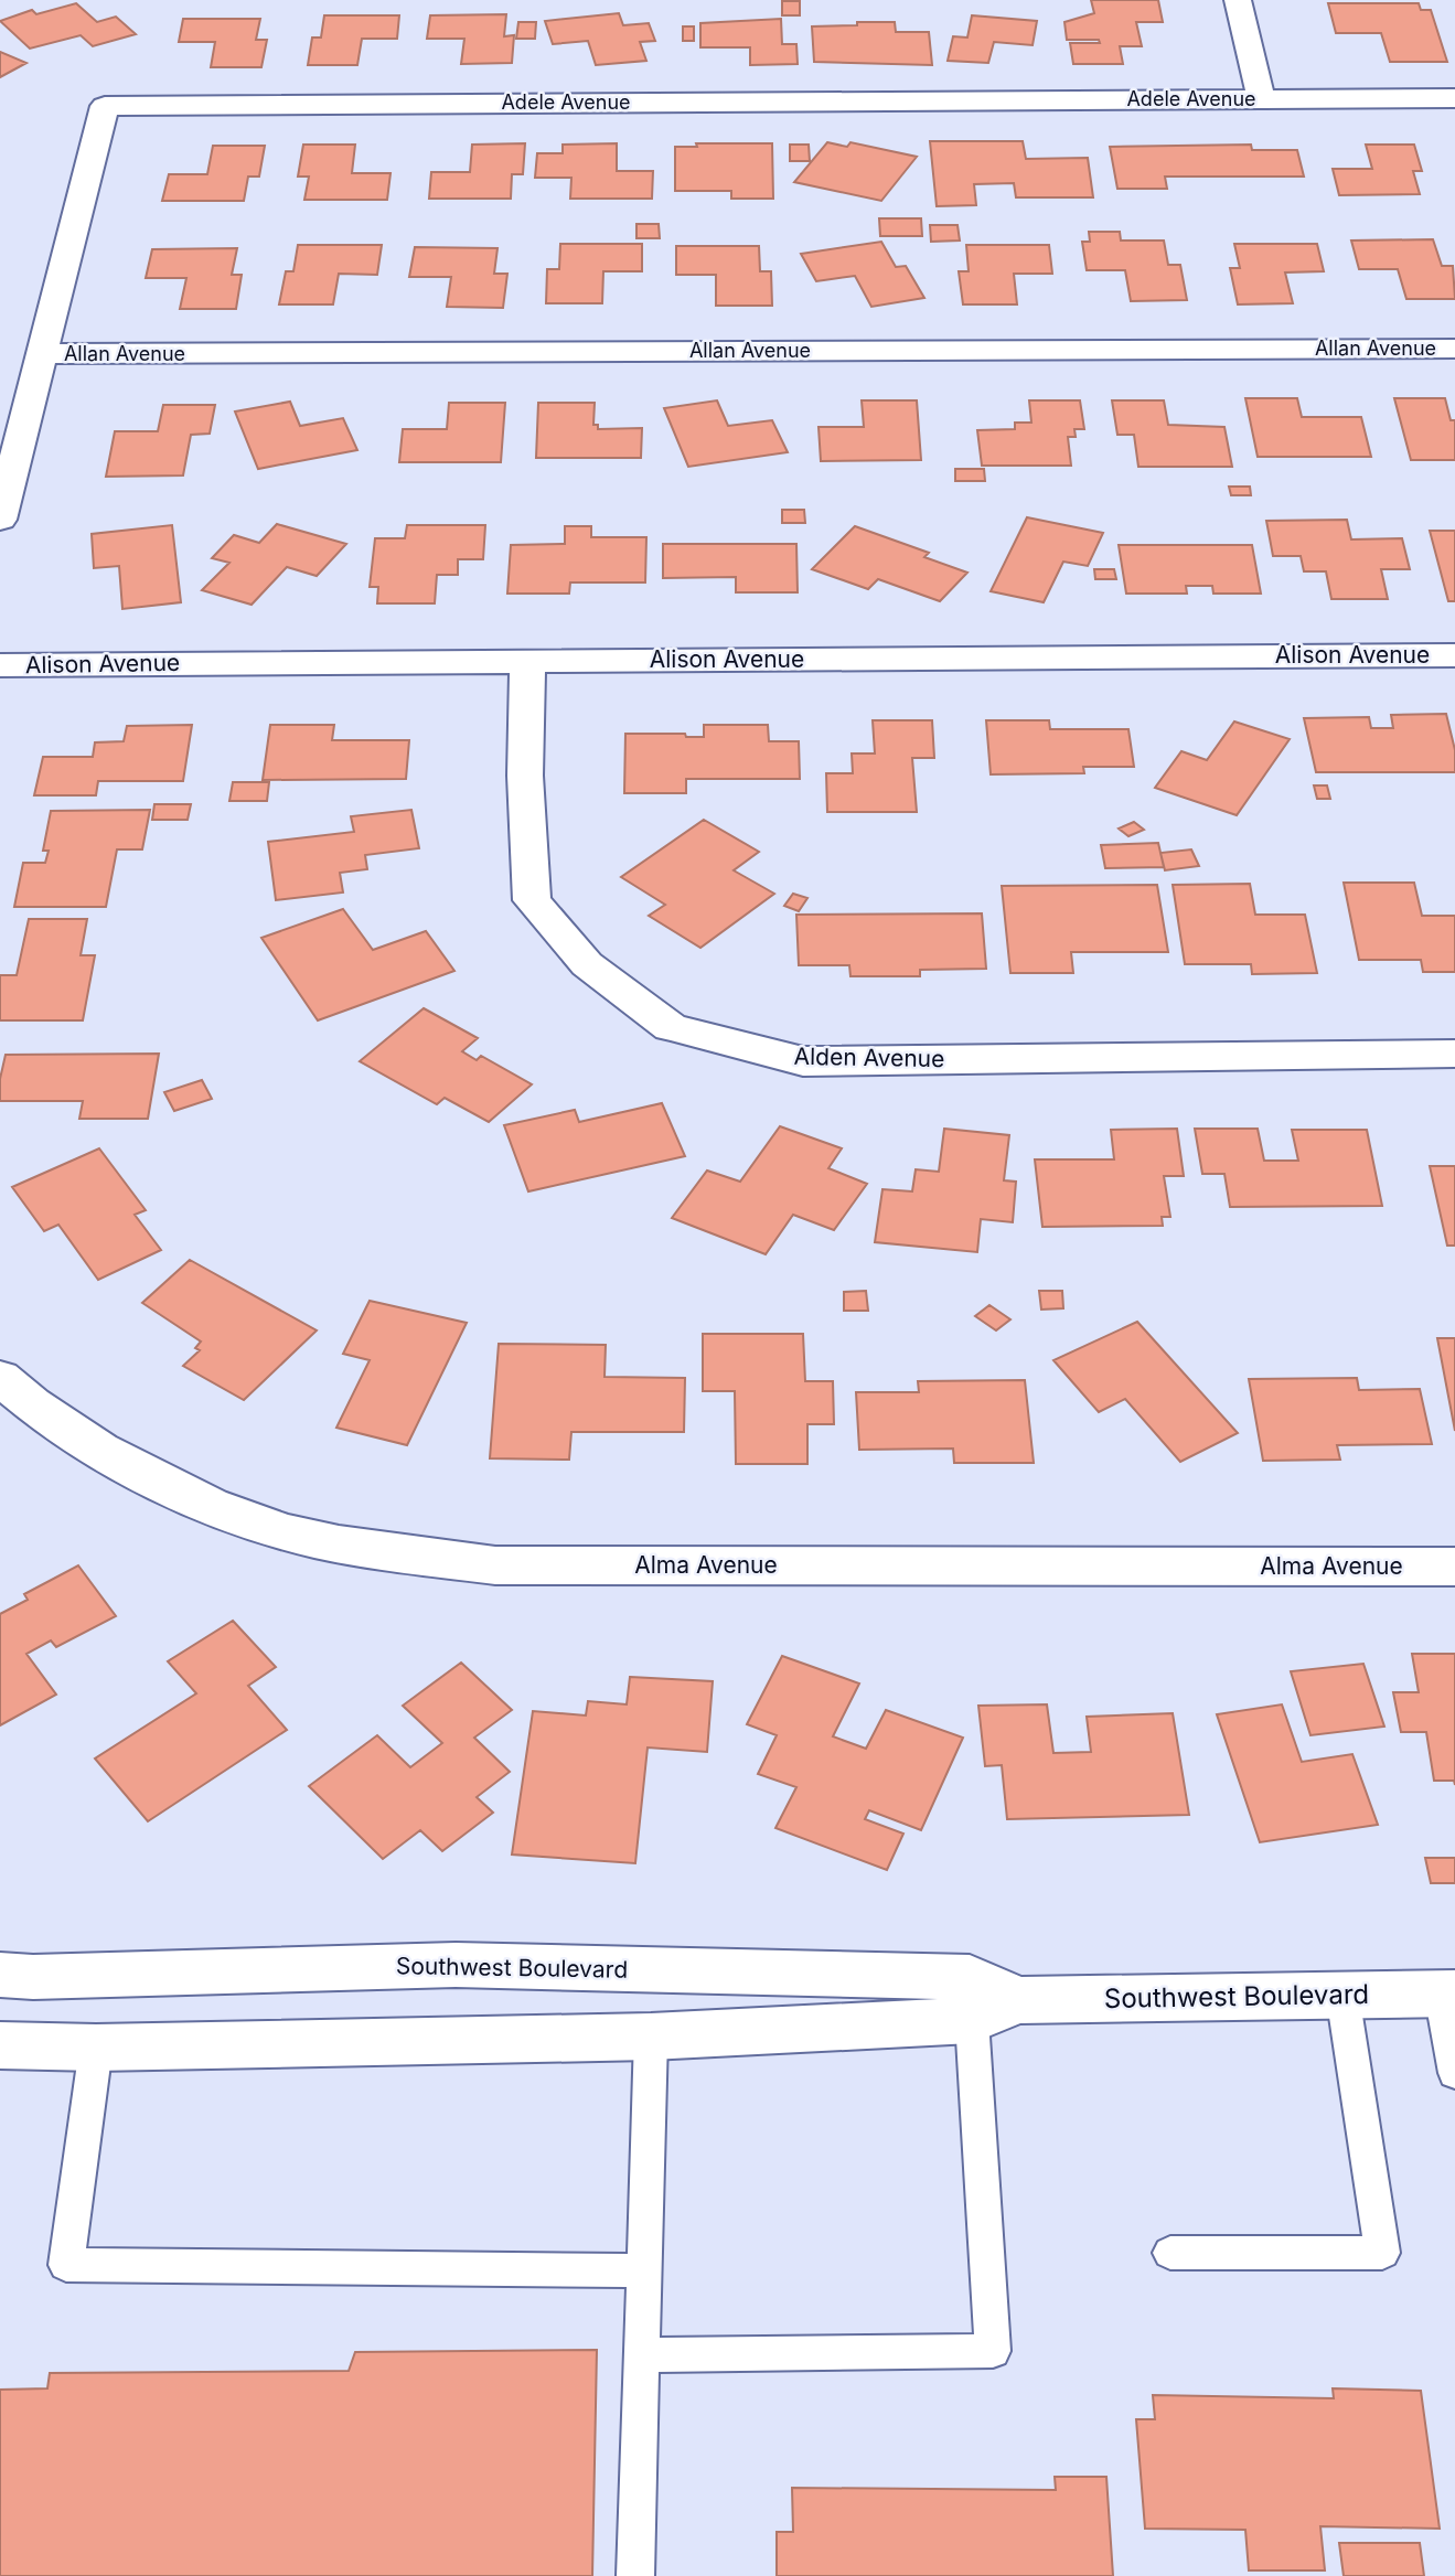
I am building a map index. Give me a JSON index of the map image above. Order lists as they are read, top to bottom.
{
  "streets": {
    "street": [
      "Adele Avenue",
      "Allan Avenue",
      "Alison Avenue",
      "Alden Avenue",
      "Alma Avenue",
      "Southwest Boulevard"
    ]
  },
  "crossings": [
    ["Adele Avenue", "Allan Avenue"],
    ["Alison Avenue", "Alden Avenue"]
  ]
}
